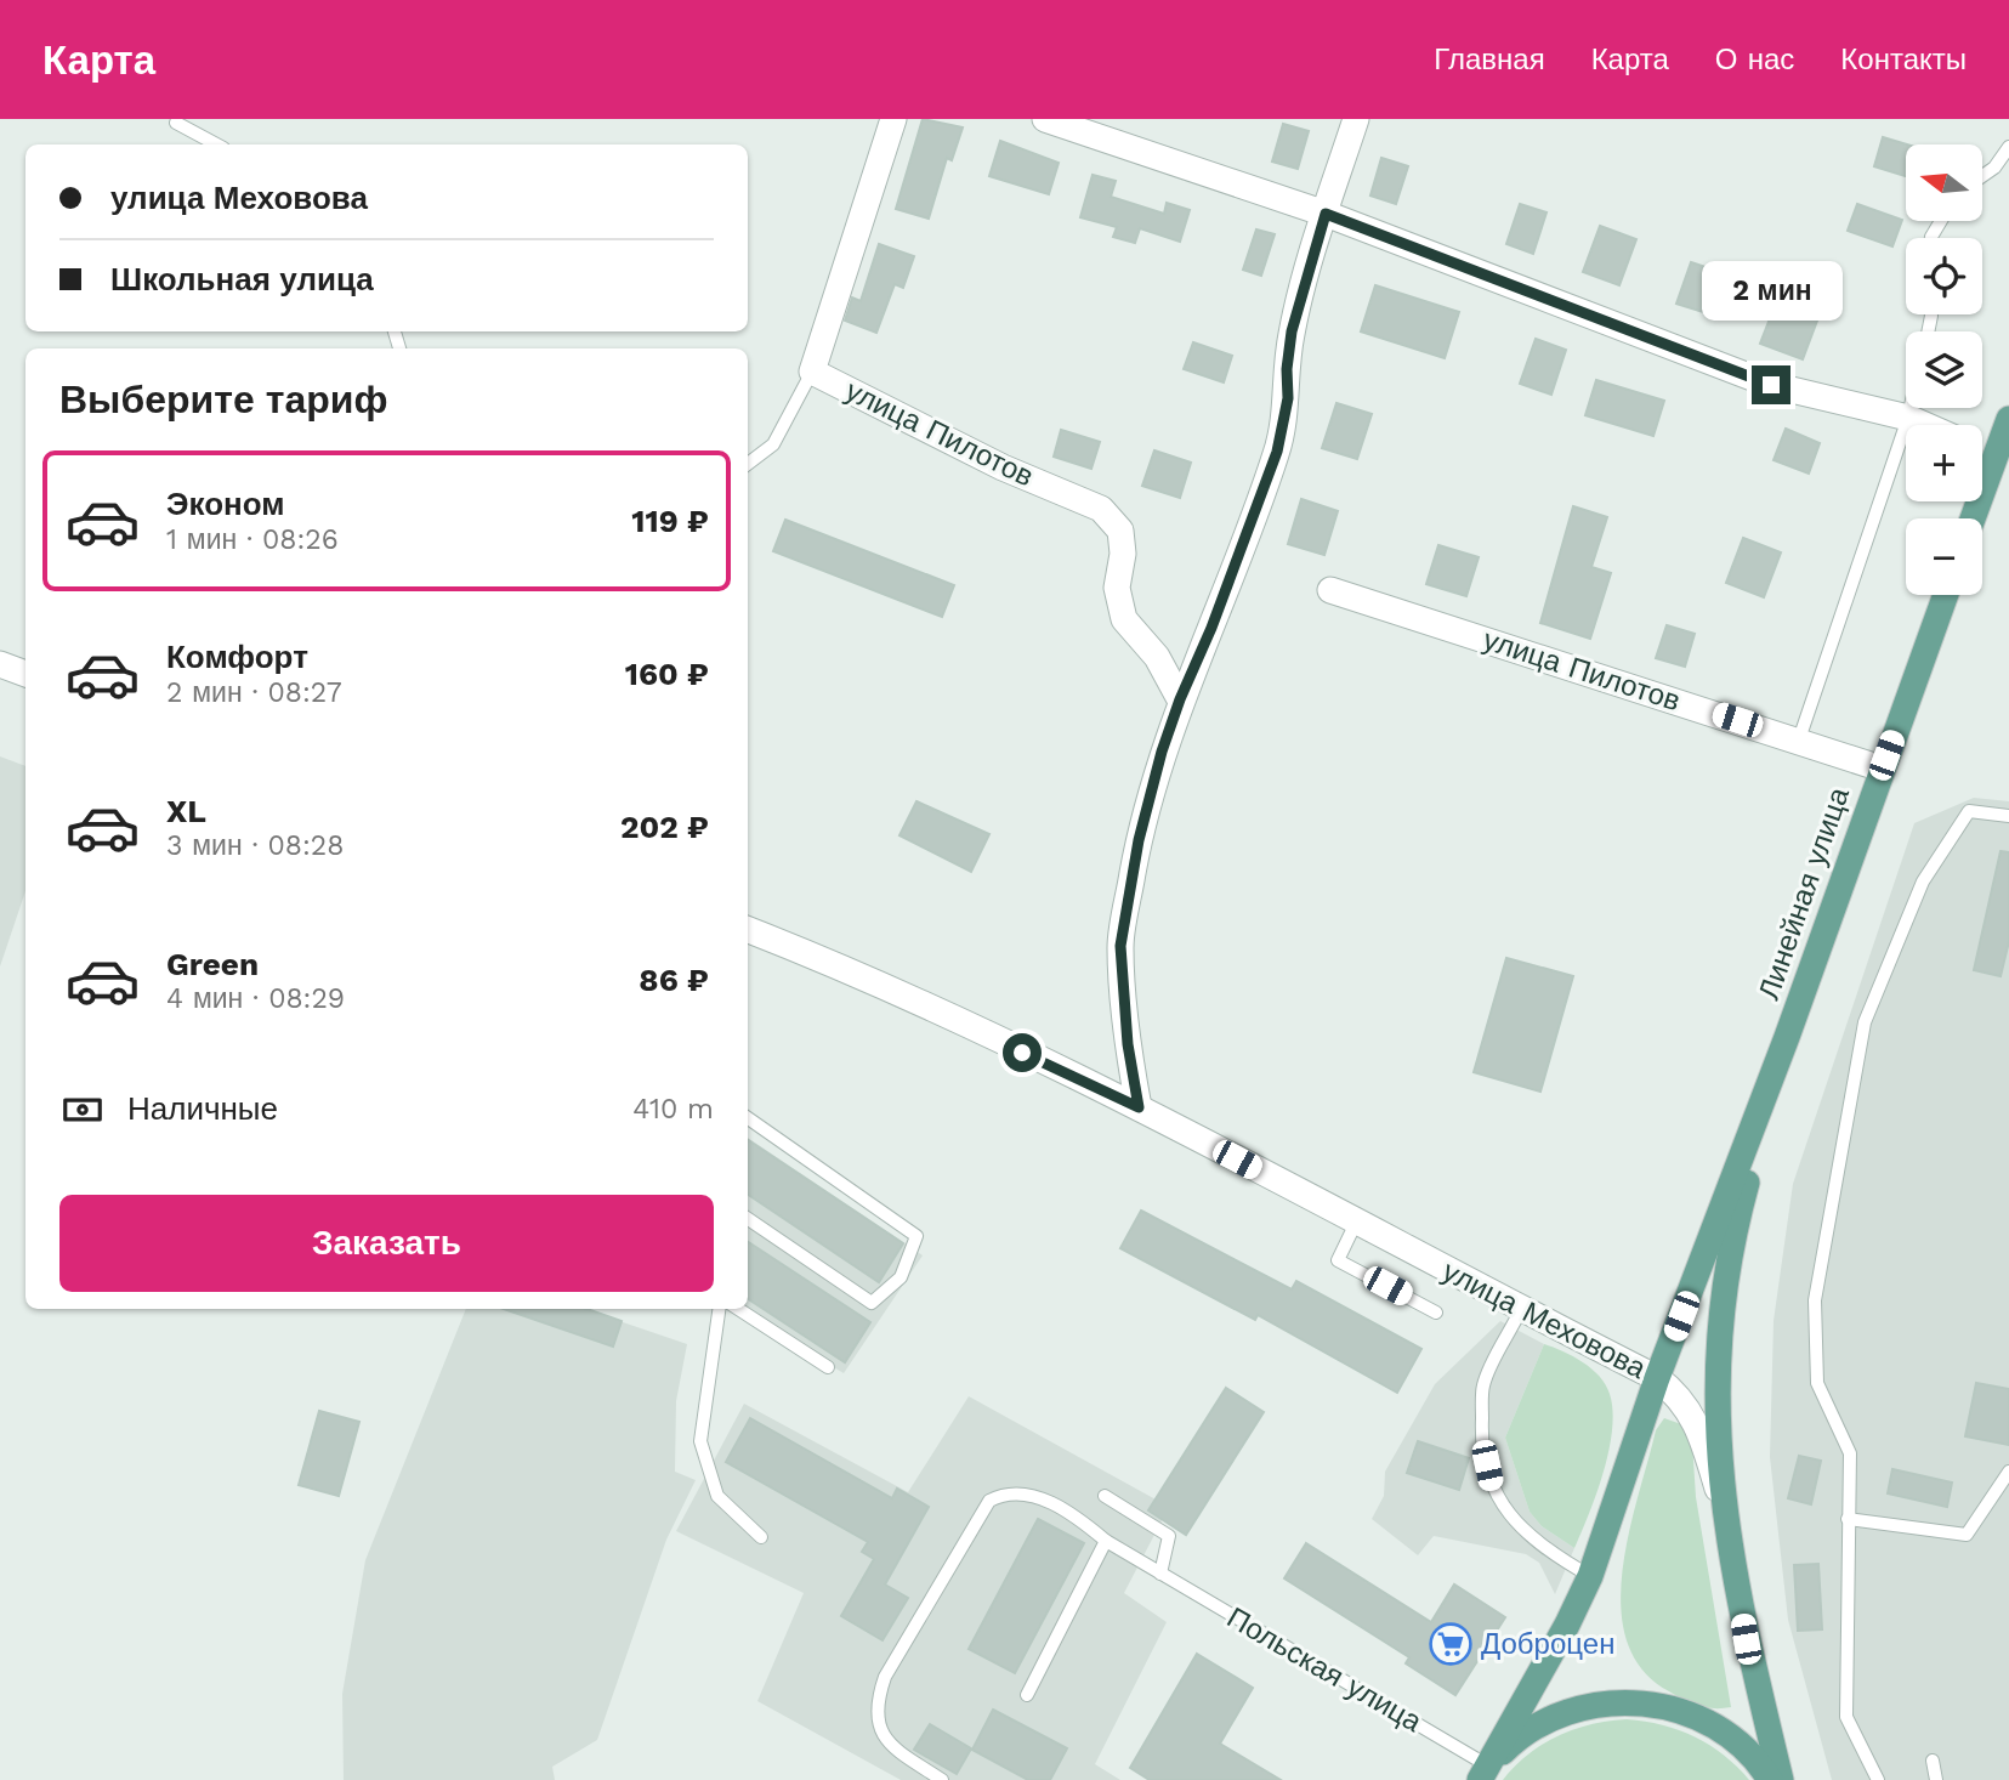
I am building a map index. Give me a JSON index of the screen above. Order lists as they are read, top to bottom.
{
  "streets": {
    "main road": ["Линейная улица"],
    "street": ["улица Пилотов", "улица Меховова"],
    "lane": ["Польская улица"]
  },
  "crossings": [
    ["улица Пилотов", "Линейная улица"]
  ],
  "places": {
    "supermarket": ["Доброцен"]
  },
  "north": "left",
  "page": {
    "header": "Карта",
    "nav": [
      "Главная",
      "Карта",
      "О нас",
      "Контакты"
    ],
    "map_buttons": ["+", "−"],
    "banner": ["улица Меховова", "Школьная улица"],
    "bubble": "2 мин",
    "heading": "Выберите тариф",
    "list": [
      {
        "name": "Эконом",
        "note": "1 мин · 08:26",
        "value": "119 ₽"
      },
      {
        "name": "Комфорт",
        "note": "2 мин · 08:27",
        "value": "160 ₽"
      },
      {
        "name": "XL",
        "note": "3 мин · 08:28",
        "value": "202 ₽"
      },
      {
        "name": "Green",
        "note": "4 мин · 08:29",
        "value": "86 ₽"
      }
    ],
    "pay": ["Наличные", "410 m"],
    "buttons": "Заказать"
  }
}
